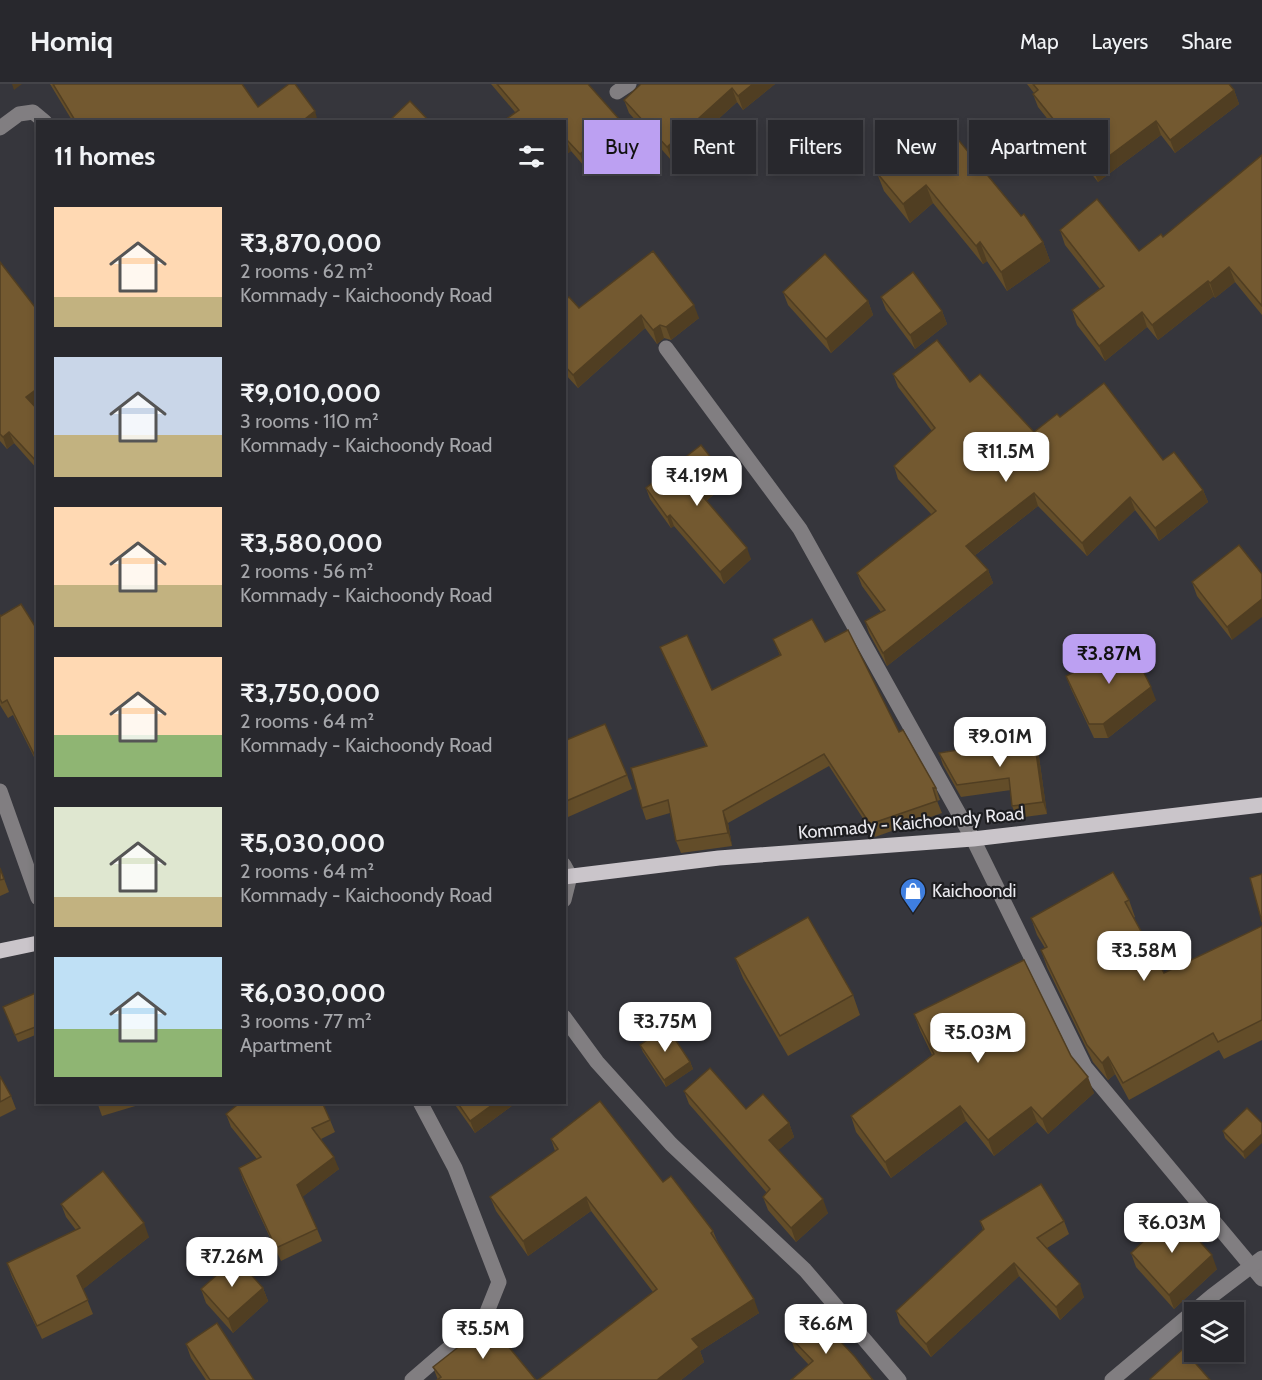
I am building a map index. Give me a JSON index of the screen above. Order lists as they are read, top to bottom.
{
  "streets": {
    "main road": ["Kommady - Kaichoondy Road"]
  },
  "places": {
    "shop": ["Kaichoondi"]
  },
  "page": {
    "header": "Homiq",
    "nav": ["Map", "Layers", "Share"],
    "chip": [
      "Buy",
      "Rent",
      "Filters",
      "New",
      "Apartment"
    ],
    "heading": "11 homes",
    "list": [
      {
        "name": "₹3,870,000",
        "note": "2 rooms · 62 m² · Kommady - Kaichoondy Road"
      },
      {
        "name": "₹9,010,000",
        "note": "3 rooms · 110 m² · Kommady - Kaichoondy Road"
      },
      {
        "name": "₹3,580,000",
        "note": "2 rooms · 56 m² · Kommady - Kaichoondy Road"
      },
      {
        "name": "₹3,750,000",
        "note": "2 rooms · 64 m² · Kommady - Kaichoondy Road"
      },
      {
        "name": "₹5,030,000",
        "note": "2 rooms · 64 m² · Kommady - Kaichoondy Road"
      },
      {
        "name": "₹6,030,000",
        "note": "3 rooms · 77 m² · Apartment"
      }
    ],
    "price": [
      "₹11.5M",
      "₹4.19M",
      "₹3.87M",
      "₹9.01M",
      "₹3.58M",
      "₹3.75M",
      "₹5.03M",
      "₹6.03M",
      "₹7.26M",
      "₹6.6M",
      "₹5.5M"
    ]
  }
}
